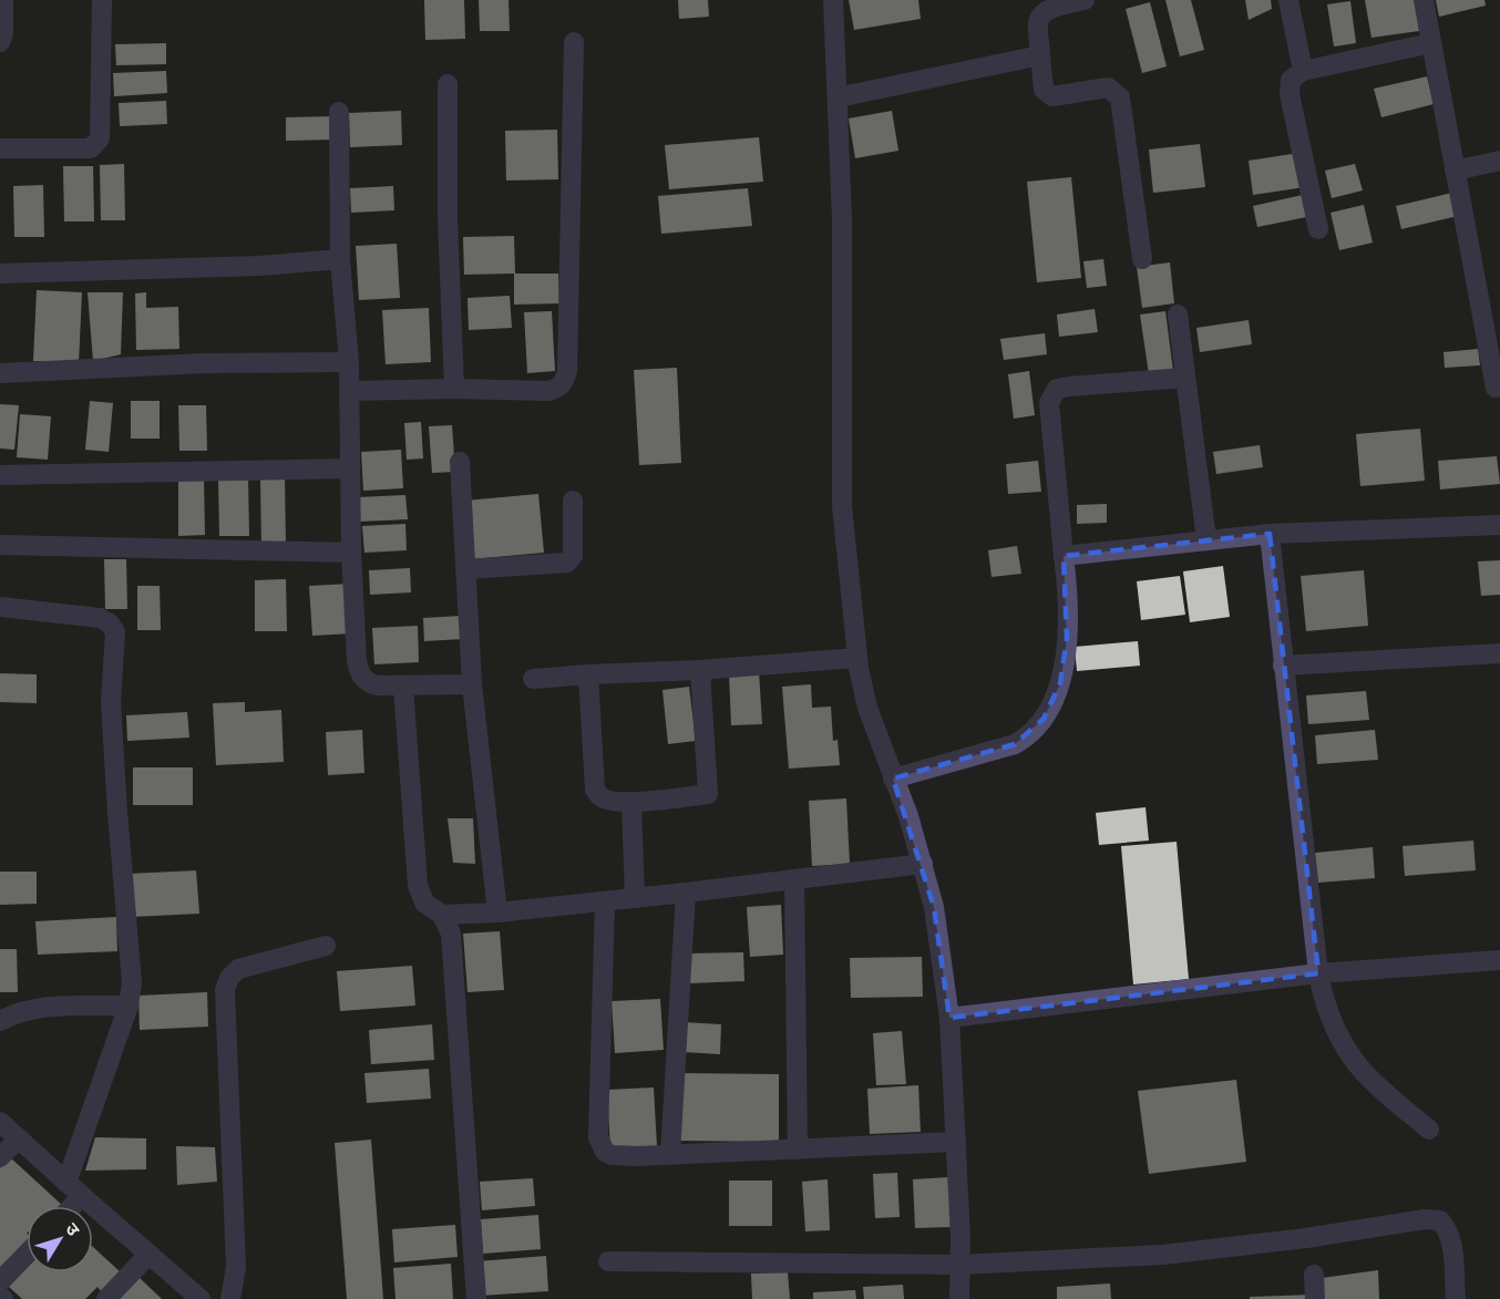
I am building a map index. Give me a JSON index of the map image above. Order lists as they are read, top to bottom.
{
  "north": "top right"
}
